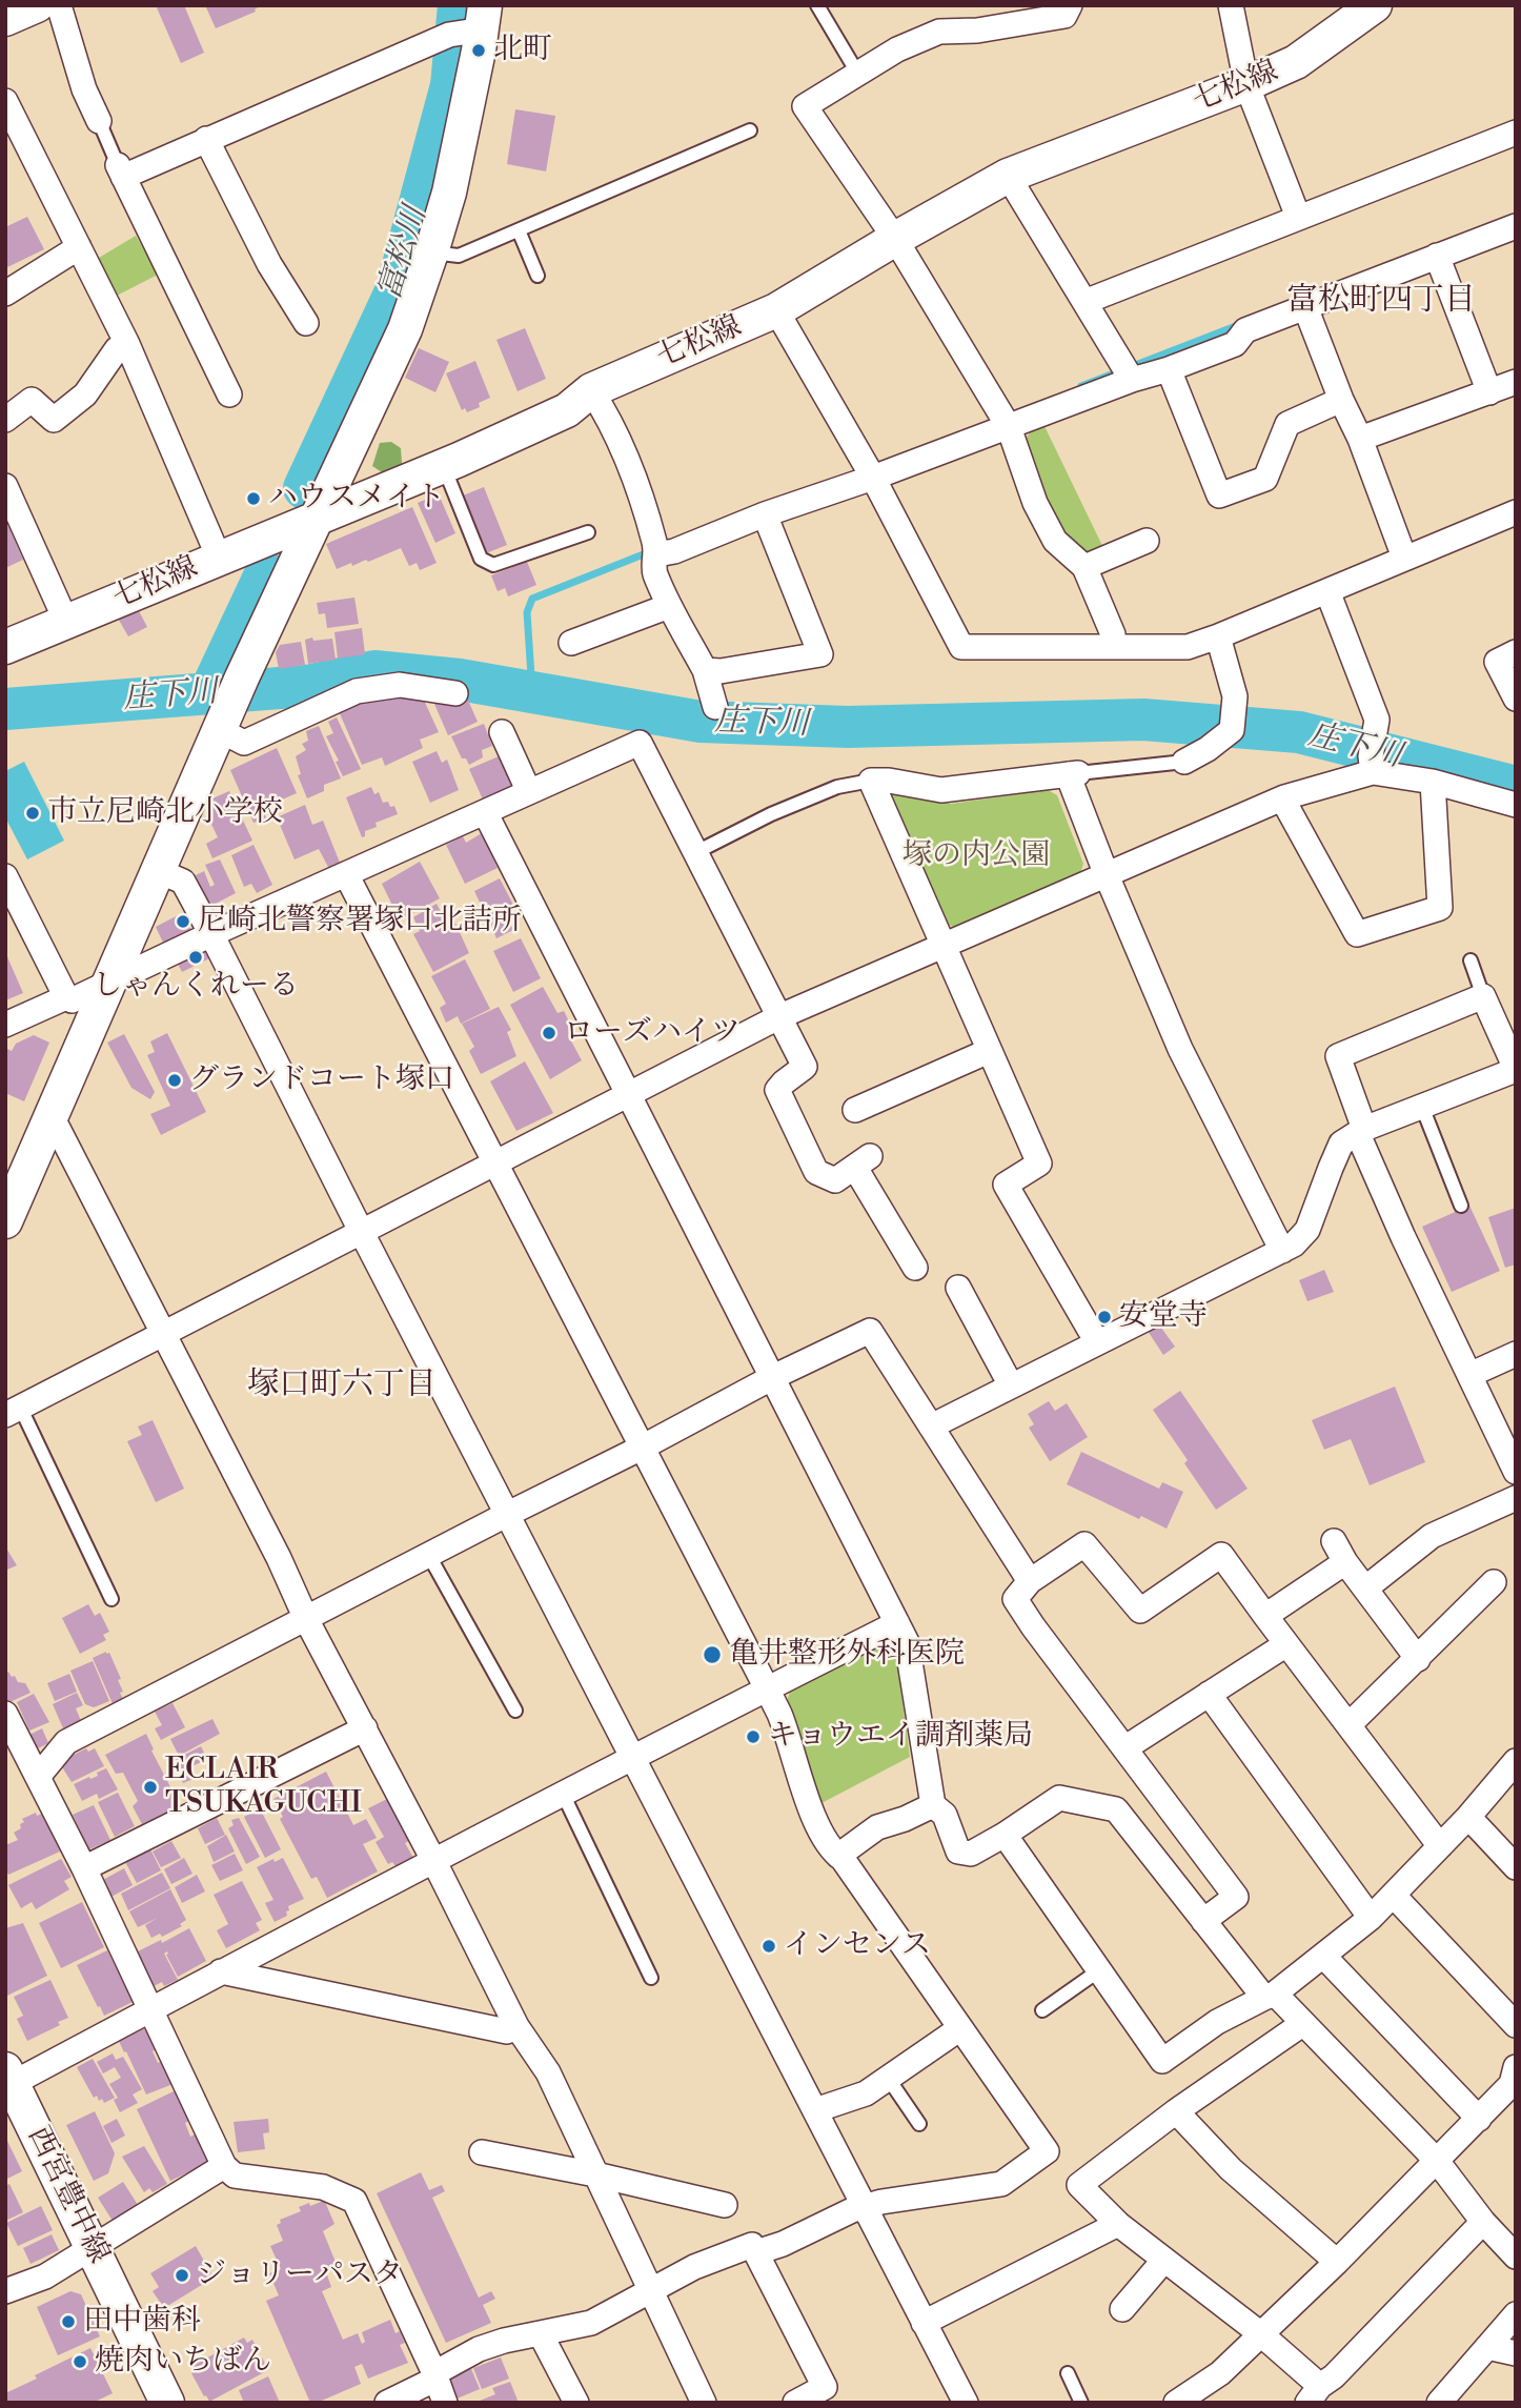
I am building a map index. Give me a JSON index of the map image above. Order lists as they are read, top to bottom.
{
  "streets": {
    "street": ["七松線", "西宮豊中線"]
  },
  "districts": ["富松町四丁目", "塚口町六丁目"],
  "water": ["富松川", "庄下川"],
  "parks": ["塚の内公園"],
  "places": [
    "北町",
    "ハウスメイト",
    "市立尼崎北小学校",
    "尼崎北警察署塚口北詰所",
    "しゃんくれーる",
    "ローズハイツ",
    "グランドコート塚口",
    "安堂寺",
    "亀井整形外科医院",
    "キョウエイ調剤薬局",
    "ECLAIR TSUKAGUCHI",
    "インセンス",
    "ジョリーパスタ",
    "田中歯科",
    "焼肉いちばん"
  ]
}
